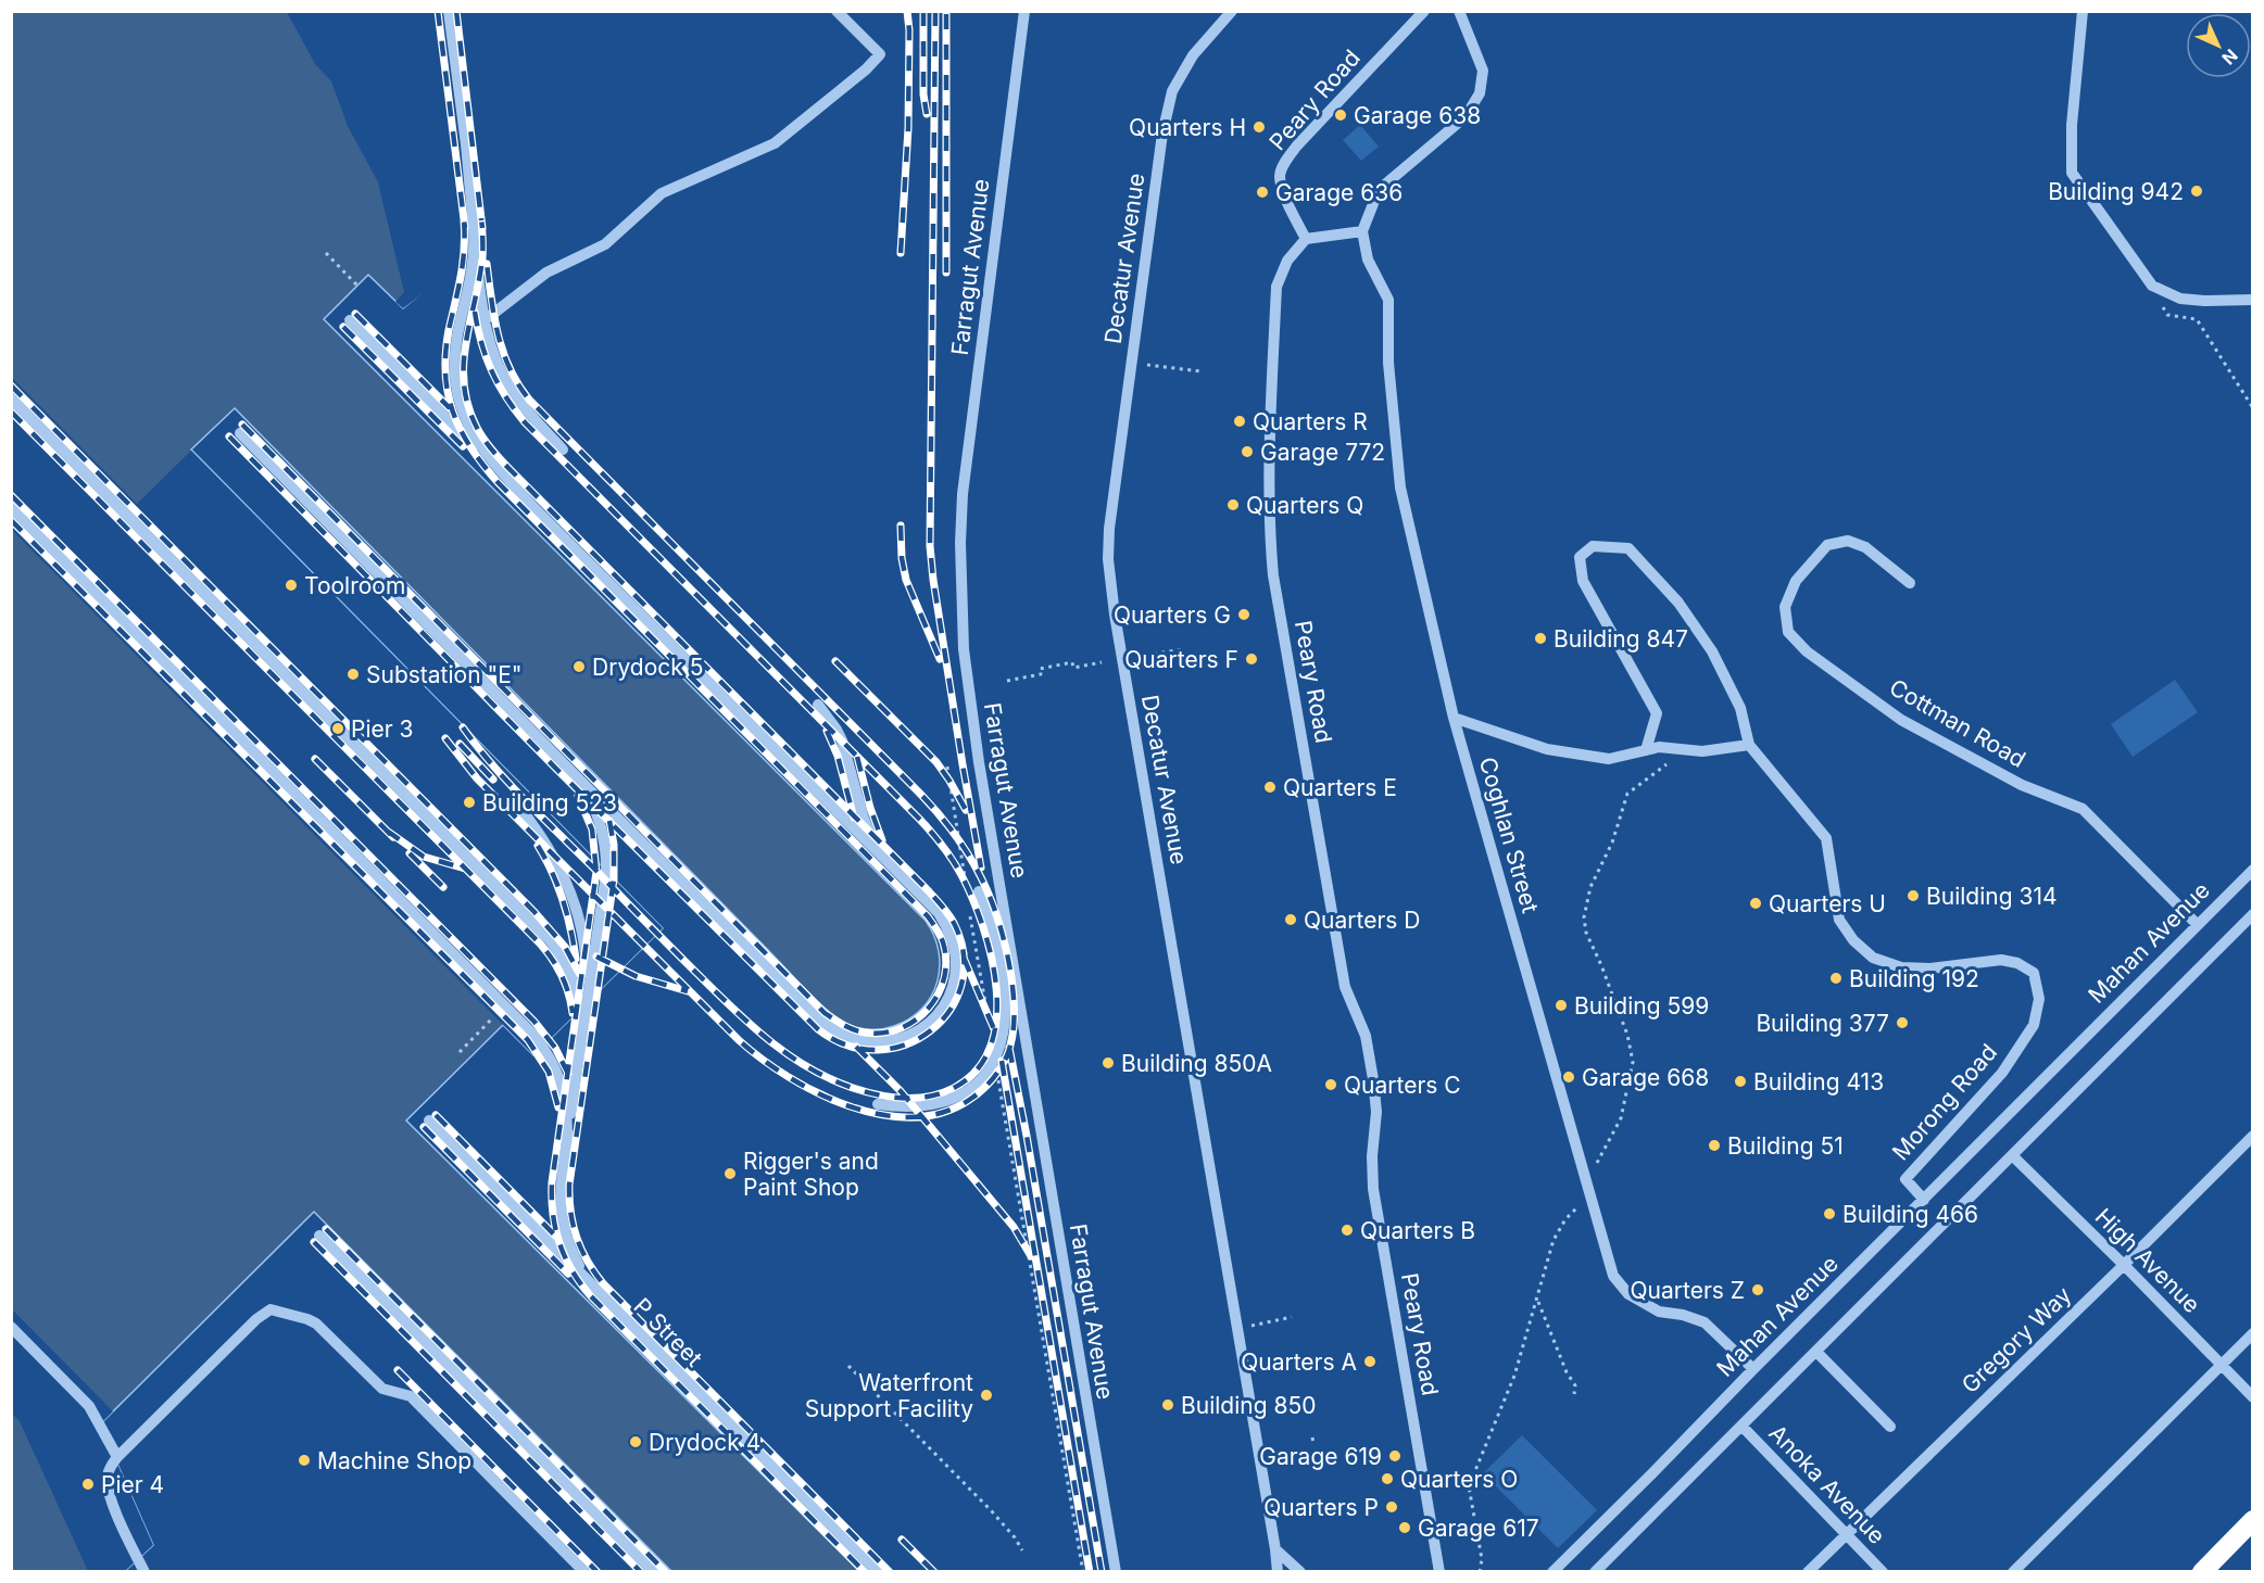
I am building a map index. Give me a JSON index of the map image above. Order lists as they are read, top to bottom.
{
  "streets": {
    "street": [
      "Peary Road",
      "Decatur Avenue",
      "Farragut Avenue",
      "Cottman Road",
      "Coghlan Street",
      "Mahan Avenue",
      "Morong Road",
      "High Avenue",
      "P Street",
      "Gregory Way",
      "Anoka Avenue"
    ]
  },
  "crossings": [
    ["Cottman Road", "Mahan Avenue"],
    ["Coghlan Street", "Mahan Avenue"],
    ["Mahan Avenue", "Morong Road"],
    ["High Avenue", "Gregory Way"],
    ["Gregory Way", "Anoka Avenue"]
  ],
  "places": [
    "Garage 638",
    "Quarters H",
    "Building 942",
    "Garage 636",
    "Quarters R",
    "Garage 772",
    "Quarters Q",
    "Toolroom",
    "Quarters G",
    "Building 847",
    "Quarters F",
    "Drydock 5",
    "Substation \"E\"",
    "Pier 3",
    "Quarters E",
    "Building 523",
    "Building 314",
    "Quarters U",
    "Quarters D",
    "Building 192",
    "Building 599",
    "Building 377",
    "Building 850A",
    "Garage 668",
    "Building 413",
    "Quarters C",
    "Building 51",
    "Rigger's and Paint Shop",
    "Building 466",
    "Quarters B",
    "Quarters Z",
    "Quarters A",
    "Waterfront Support Facility",
    "Building 850",
    "Drydock 4",
    "Garage 619",
    "Machine Shop",
    "Quarters O",
    "Pier 4",
    "Quarters P",
    "Garage 617"
  ],
  "north": "bottom right"
}
